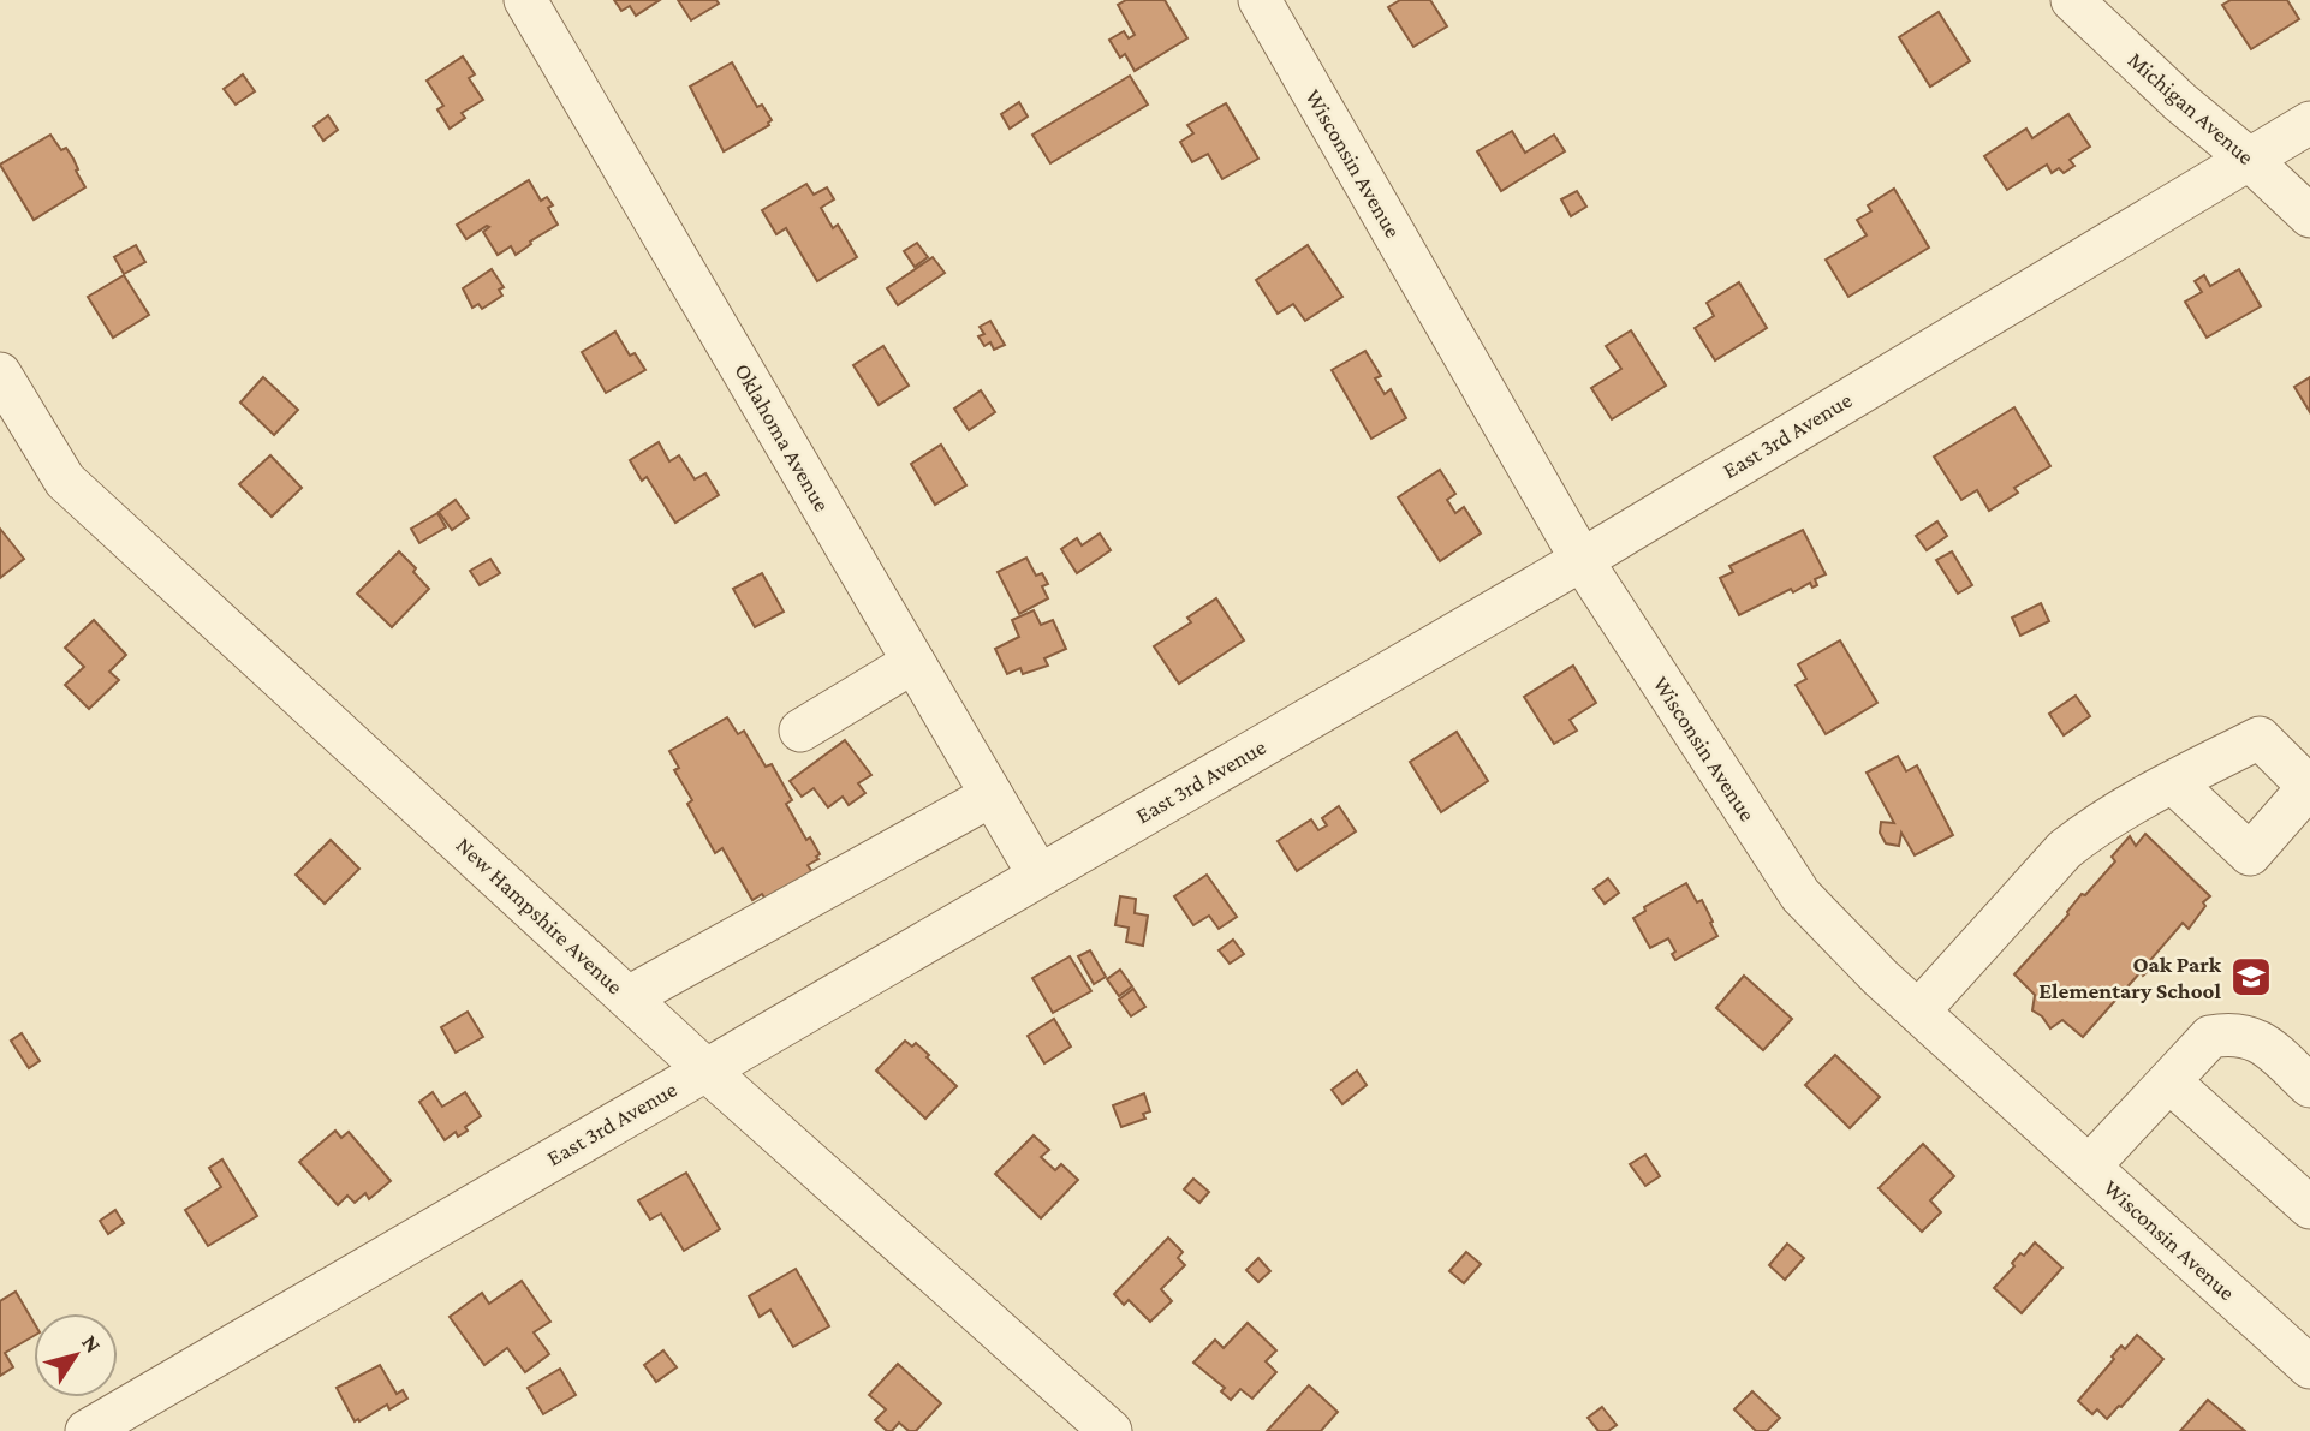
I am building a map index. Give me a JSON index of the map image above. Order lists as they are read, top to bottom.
{
  "streets": {
    "street": [
      "Michigan Avenue",
      "Wisconsin Avenue",
      "East 3rd Avenue",
      "Oklahoma Avenue",
      "New Hampshire Avenue"
    ]
  },
  "crossings": [
    ["Michigan Avenue", "East 3rd Avenue"],
    ["Wisconsin Avenue", "East 3rd Avenue"],
    ["East 3rd Avenue", "Oklahoma Avenue"],
    ["East 3rd Avenue", "New Hampshire Avenue"]
  ],
  "places": {
    "school or university": ["Oak Park Elementary School"]
  },
  "north": "top right"
}
